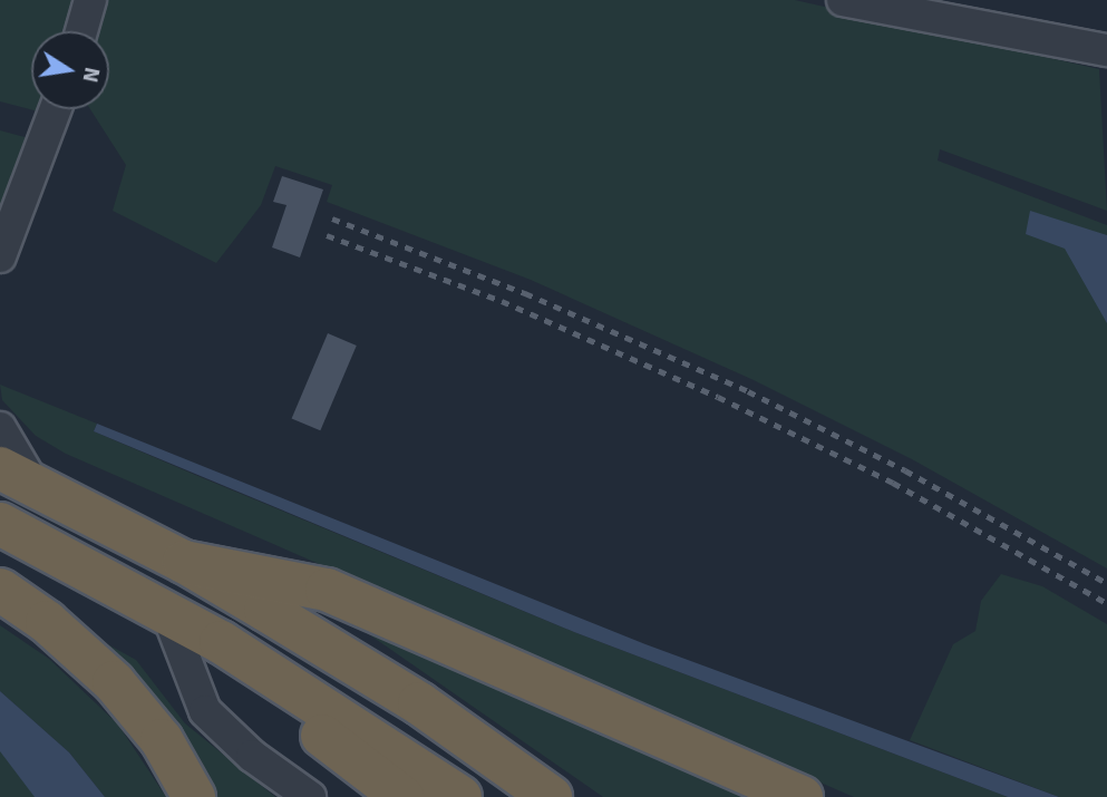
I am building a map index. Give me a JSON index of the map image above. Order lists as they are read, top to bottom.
{
  "north": "right"
}
